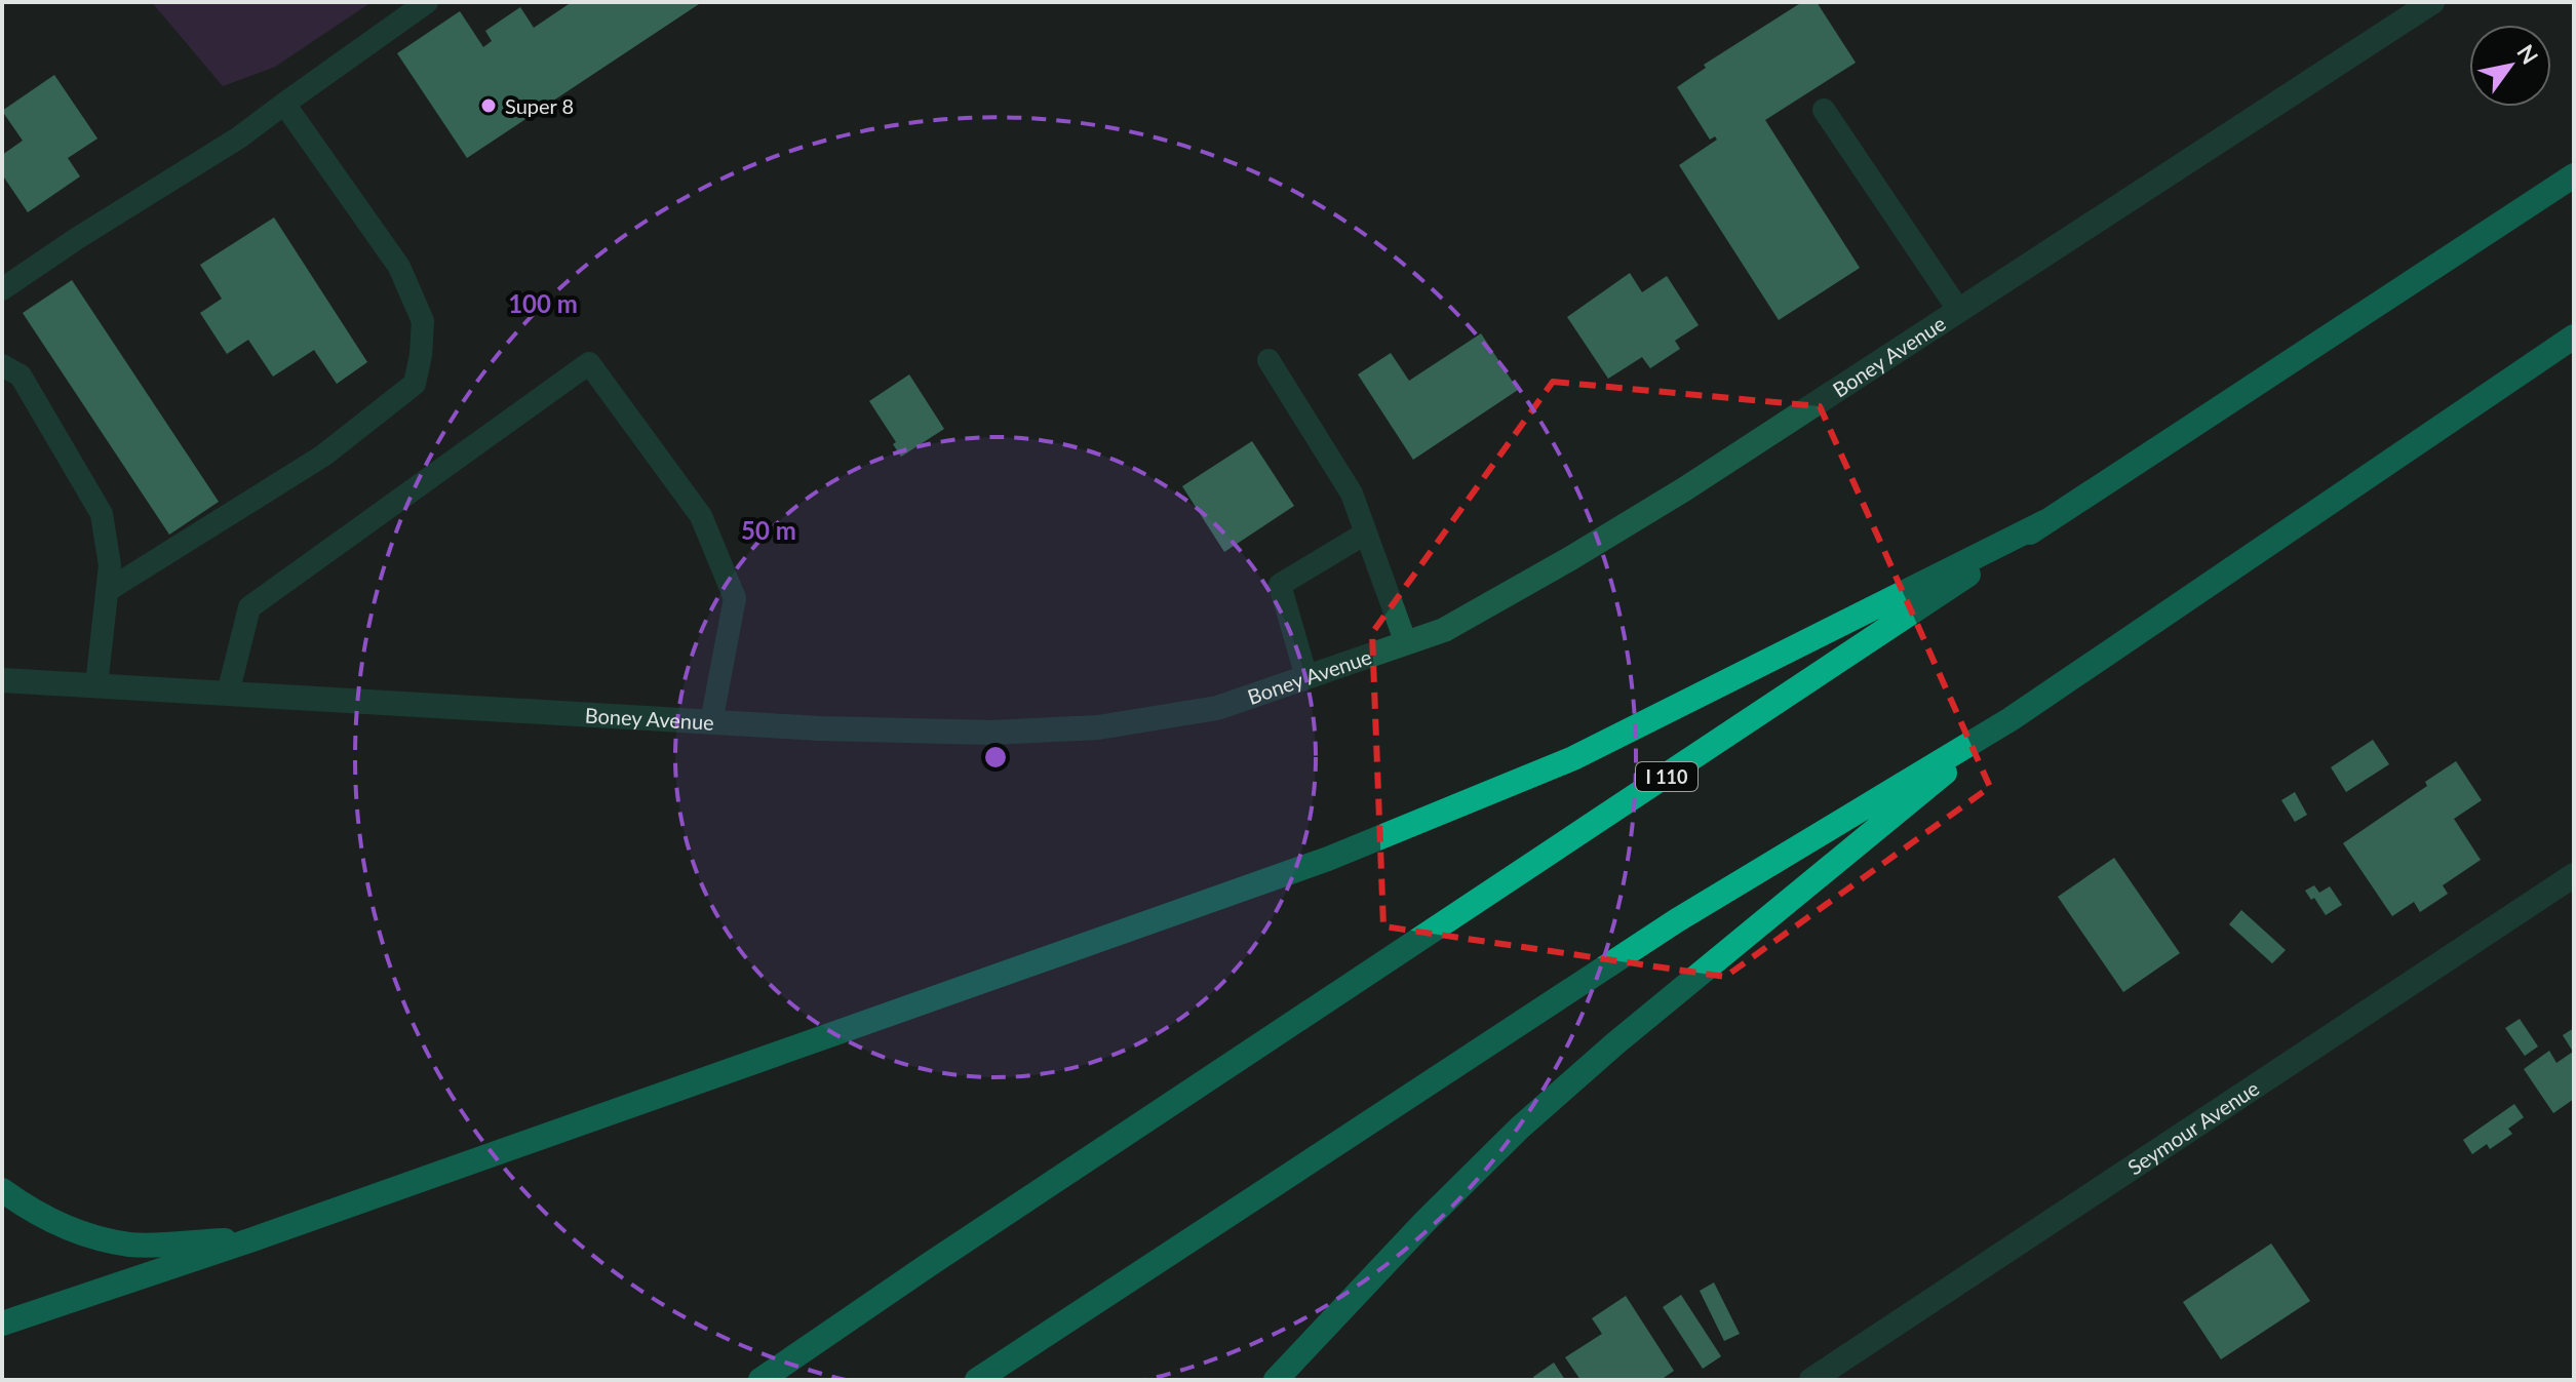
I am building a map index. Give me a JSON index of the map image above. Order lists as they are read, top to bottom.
{
  "streets": {
    "highway": ["I 110"],
    "street": ["Boney Avenue", "Seymour Avenue"]
  },
  "places": ["Super 8"],
  "north": "top right",
  "rings": ["100 m", "50 m"]
}
